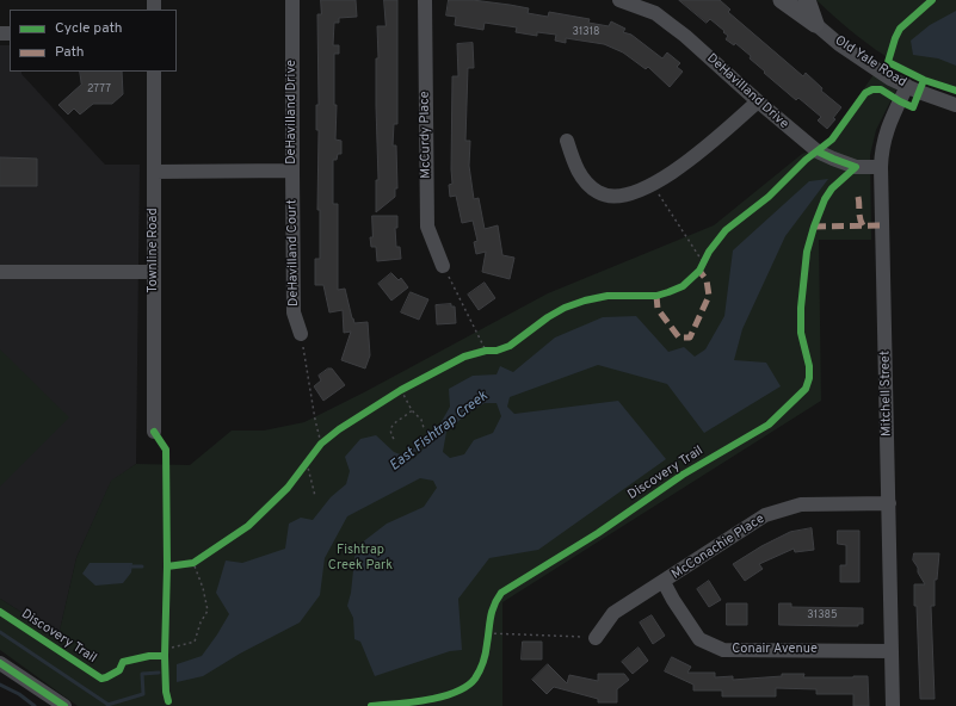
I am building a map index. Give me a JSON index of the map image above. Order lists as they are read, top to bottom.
{
  "streets": {
    "street": [
      "Old Yale Road",
      "DeHavilland Drive",
      "McCurdy Place",
      "Townline Road",
      "DeHavilland Court",
      "Mitchell Street",
      "McConachie Place",
      "Conair Avenue"
    ],
    "cycle path": ["Discovery Trail"]
  },
  "crossings": [
    ["Old Yale Road", "Mitchell Street"],
    ["DeHavilland Drive", "Townline Road"],
    ["DeHavilland Drive", "DeHavilland Court"],
    ["DeHavilland Drive", "Mitchell Street"],
    ["Mitchell Street", "McConachie Place"],
    ["Mitchell Street", "Conair Avenue"],
    ["McConachie Place", "Conair Avenue"]
  ],
  "water": ["East Fishtrap Creek"],
  "parks": ["Fishtrap Creek Park"],
  "house_numbers": ["31318", "2777", "31385"],
  "legend": ["Cycle path", "Path"]
}
